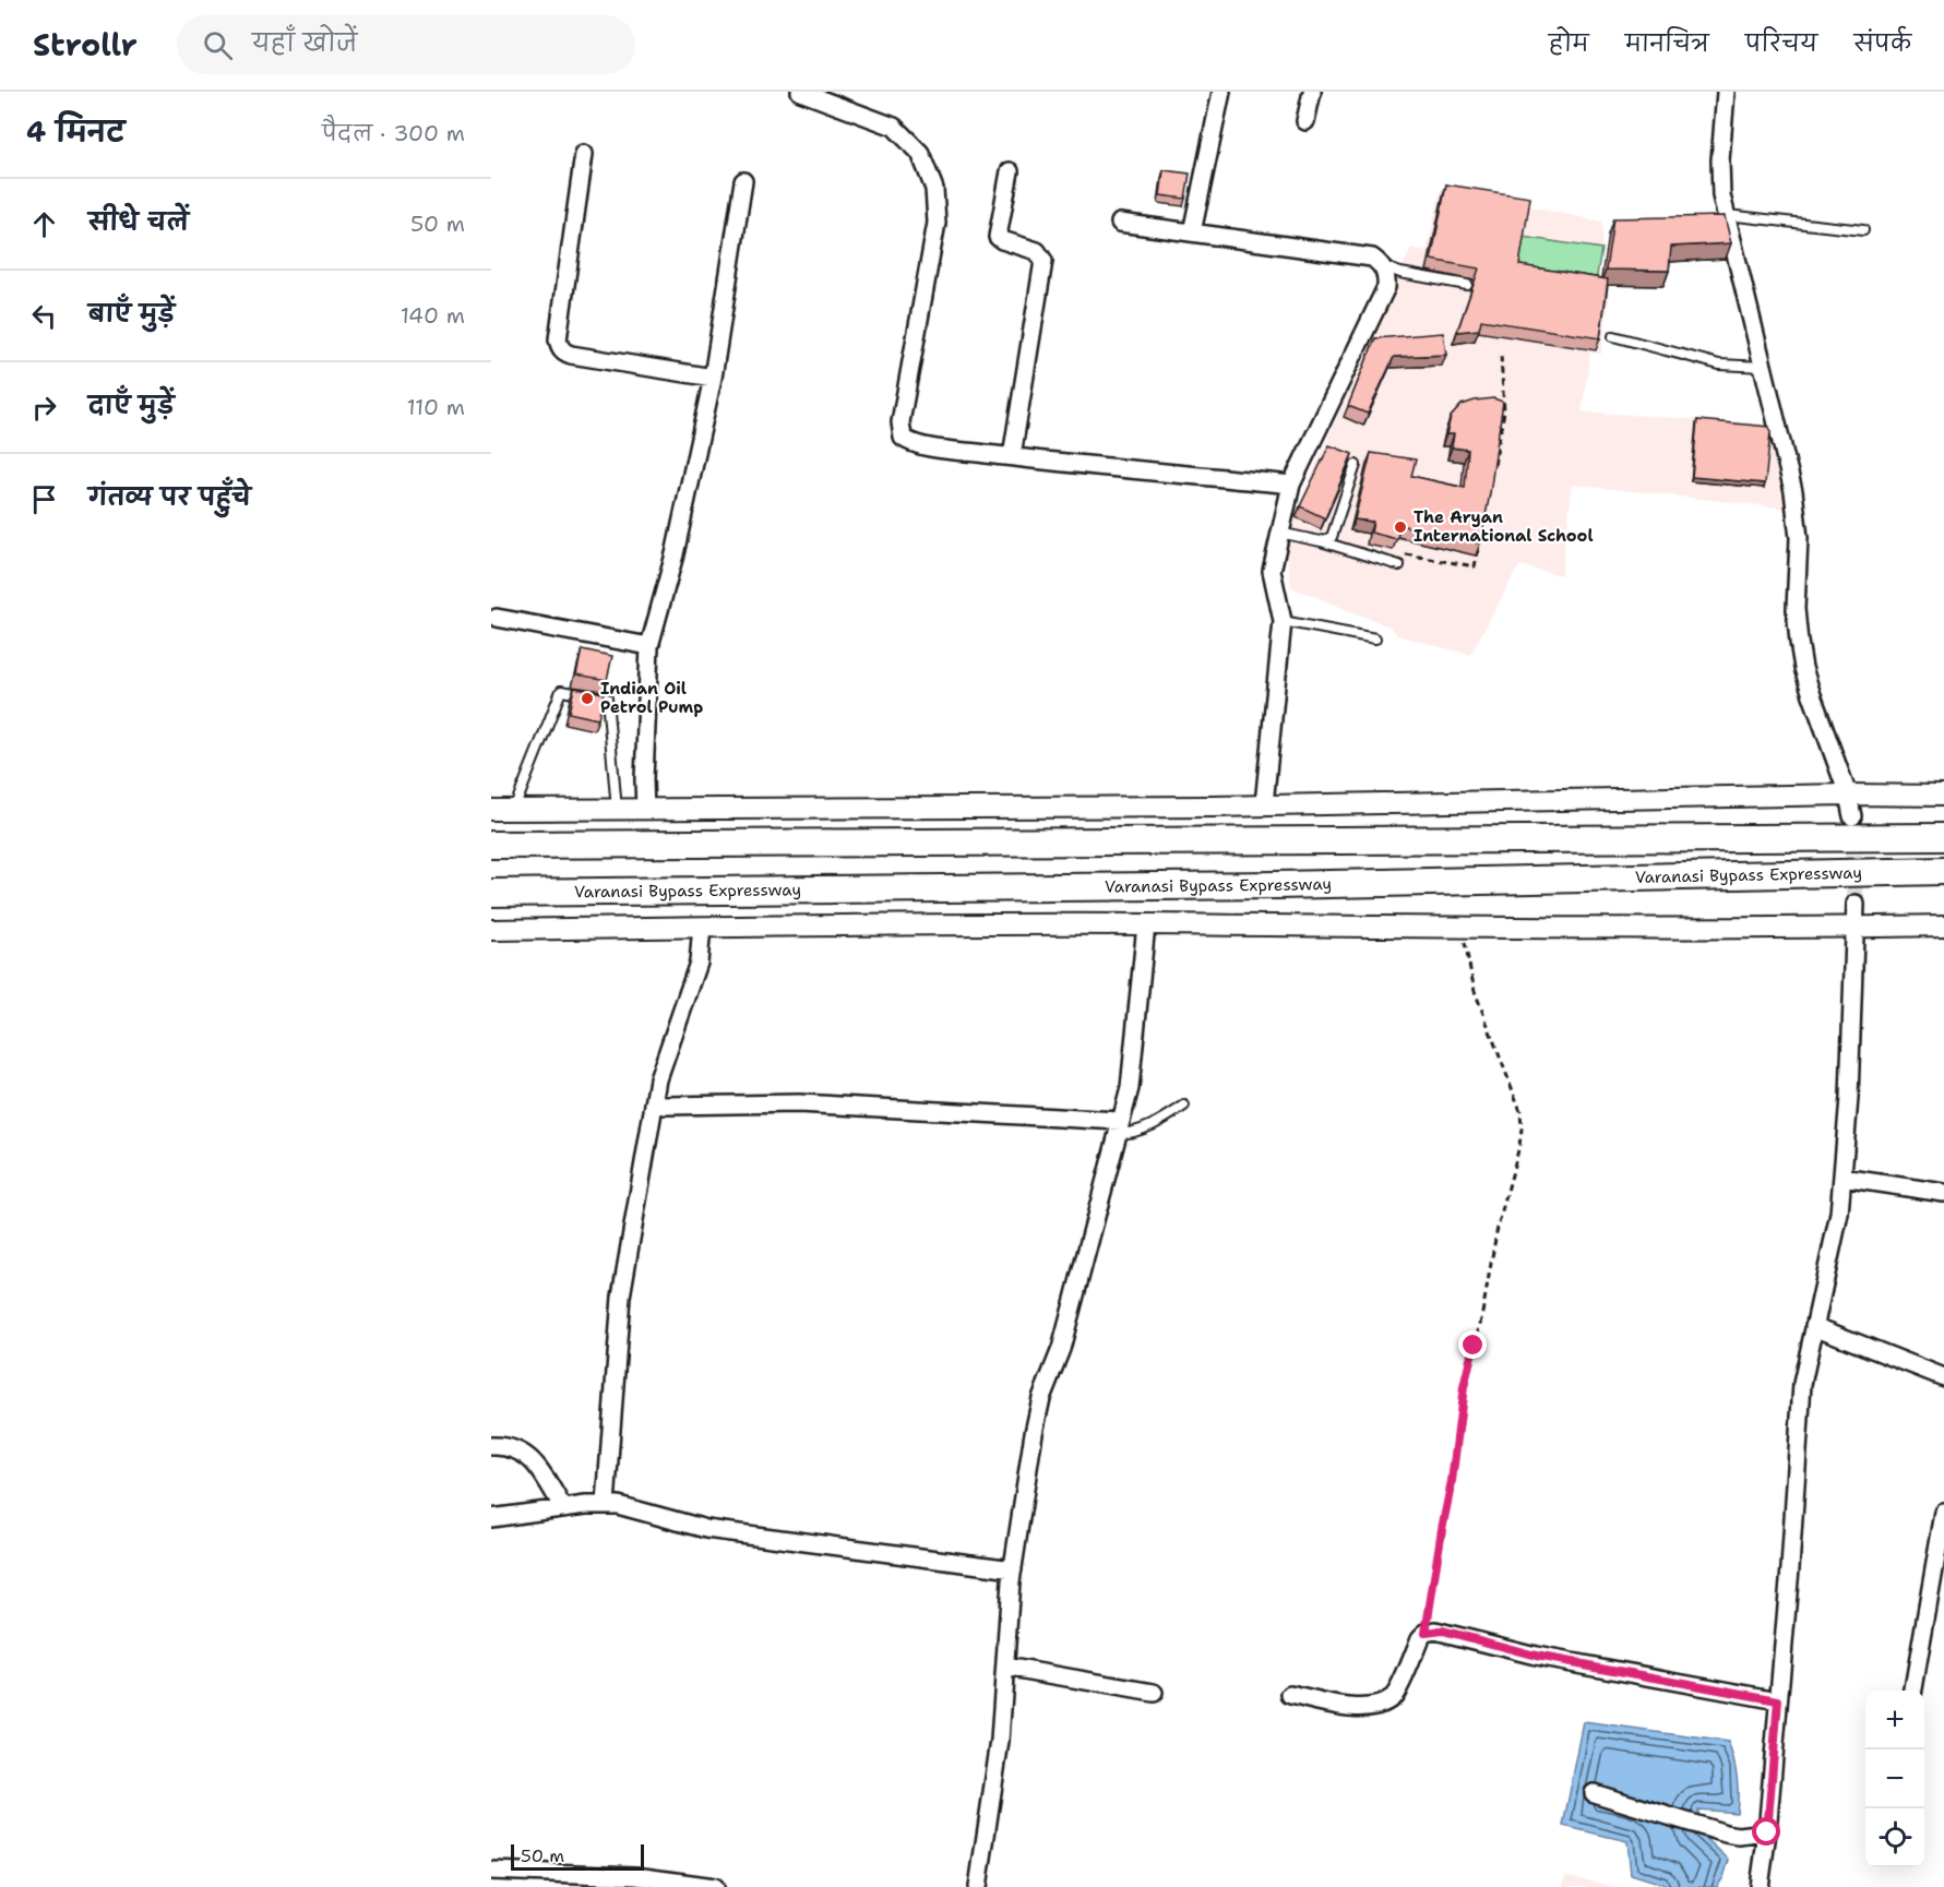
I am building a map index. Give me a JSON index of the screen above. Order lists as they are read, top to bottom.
{
  "streets": {
    "highway": ["Varanasi Bypass Expressway"]
  },
  "places": ["The Aryan International School", "Indian Oil Petrol Pump"],
  "scale_bar": "50 m",
  "page": {
    "header": "Strollr",
    "search": "यहाँ खोजें",
    "nav": [
      "होम",
      "मानचित्र",
      "परिचय",
      "संपर्क"
    ],
    "heading": ["4 मिनट", "पैदल · 300 m"],
    "list": [
      ["सीधे चलें", "50 m"],
      ["बाएँ मुड़ें", "140 m"],
      ["दाएँ मुड़ें", "110 m"],
      "गंतव्य पर पहुँचे"
    ],
    "map_buttons": ["+", "−"],
    "scale": "50 m"
  }
}
